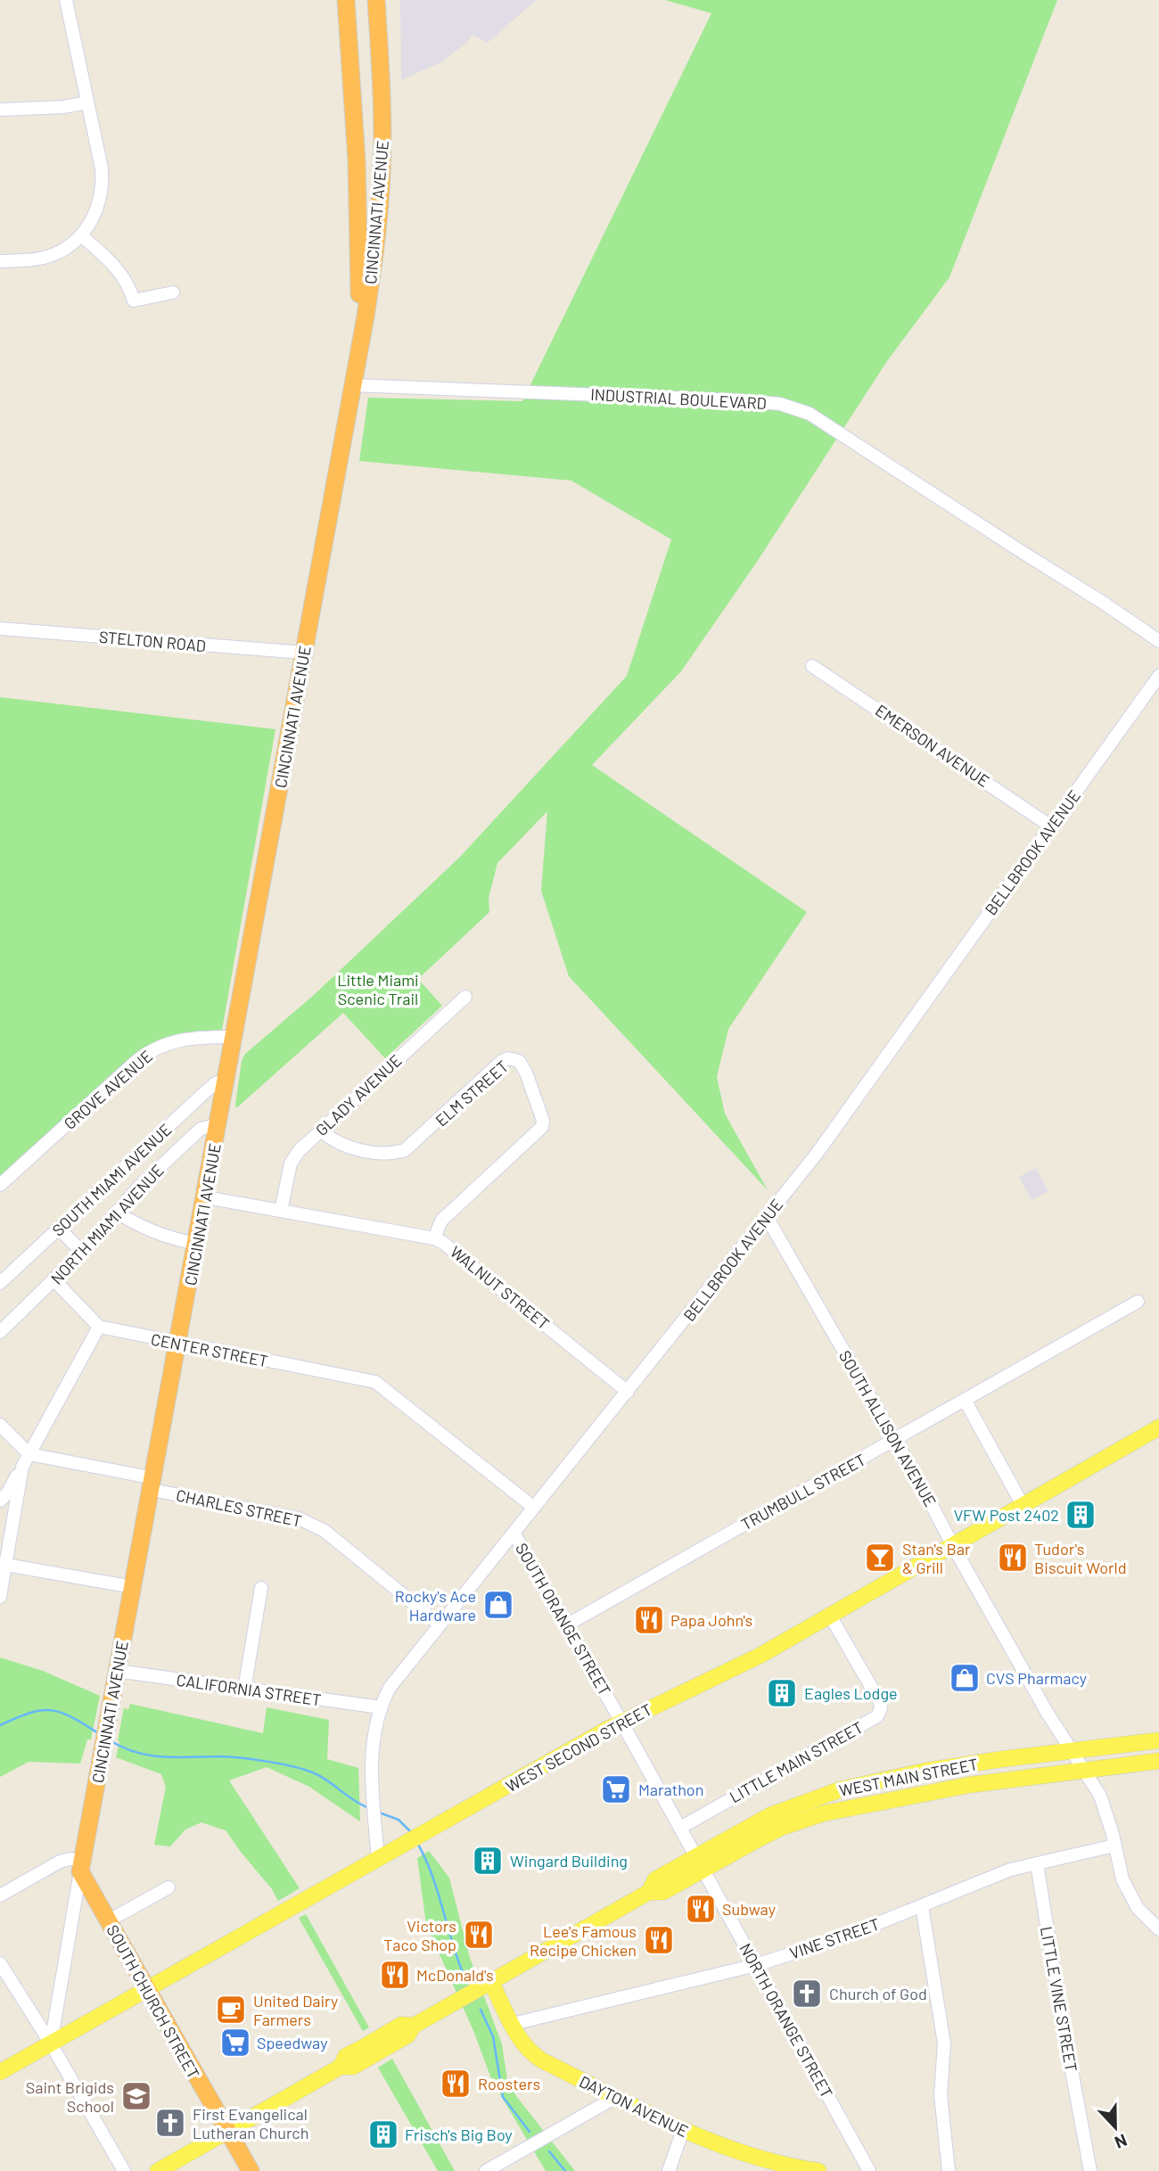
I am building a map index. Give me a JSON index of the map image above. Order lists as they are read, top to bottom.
{
  "streets": {
    "highway": ["CINCINNATI AVENUE", "SOUTH CHURCH STREET"],
    "main road": ["WEST SECOND STREET", "WEST MAIN STREET", "DAYTON AVENUE"],
    "street": [
      "INDUSTRIAL BOULEVARD",
      "STELTON ROAD",
      "EMERSON AVENUE",
      "BELLBROOK AVENUE",
      "GROVE AVENUE",
      "ELM STREET",
      "GLADY AVENUE",
      "SOUTH MIAMI AVENUE",
      "NORTH MIAMI AVENUE",
      "WALNUT STREET",
      "CENTER STREET",
      "SOUTH ALLISON AVENUE",
      "TRUMBULL STREET",
      "CHARLES STREET",
      "SOUTH ORANGE STREET",
      "CALIFORNIA STREET",
      "LITTLE MAIN STREET",
      "VINE STREET",
      "LITTLE VINE STREET",
      "NORTH ORANGE STREET"
    ]
  },
  "crossings": [
    ["CINCINNATI AVENUE", "INDUSTRIAL BOULEVARD"],
    ["CINCINNATI AVENUE", "STELTON ROAD"],
    ["CINCINNATI AVENUE", "GROVE AVENUE"],
    ["CINCINNATI AVENUE", "SOUTH MIAMI AVENUE"],
    ["CINCINNATI AVENUE", "NORTH MIAMI AVENUE"],
    ["CINCINNATI AVENUE", "WALNUT STREET"],
    ["CINCINNATI AVENUE", "CENTER STREET"],
    ["CINCINNATI AVENUE", "CHARLES STREET"],
    ["CINCINNATI AVENUE", "CALIFORNIA STREET"],
    ["CINCINNATI AVENUE", "WEST SECOND STREET"],
    ["CINCINNATI AVENUE", "SOUTH CHURCH STREET"],
    ["EMERSON AVENUE", "BELLBROOK AVENUE"],
    ["BELLBROOK AVENUE", "WALNUT STREET"],
    ["BELLBROOK AVENUE", "CENTER STREET"],
    ["BELLBROOK AVENUE", "SOUTH ALLISON AVENUE"],
    ["BELLBROOK AVENUE", "CHARLES STREET"],
    ["BELLBROOK AVENUE", "SOUTH ORANGE STREET"],
    ["BELLBROOK AVENUE", "CALIFORNIA STREET"],
    ["BELLBROOK AVENUE", "WEST SECOND STREET"],
    ["ELM STREET", "GLADY AVENUE"],
    ["ELM STREET", "WALNUT STREET"],
    ["GLADY AVENUE", "WALNUT STREET"],
    ["SOUTH ALLISON AVENUE", "TRUMBULL STREET"],
    ["SOUTH ALLISON AVENUE", "WEST SECOND STREET"],
    ["SOUTH ALLISON AVENUE", "WEST MAIN STREET"],
    ["SOUTH ALLISON AVENUE", "VINE STREET"],
    ["TRUMBULL STREET", "SOUTH ORANGE STREET"],
    ["SOUTH ORANGE STREET", "WEST SECOND STREET"],
    ["SOUTH ORANGE STREET", "LITTLE MAIN STREET"],
    ["SOUTH ORANGE STREET", "WEST MAIN STREET"],
    ["SOUTH ORANGE STREET", "NORTH ORANGE STREET"],
    ["WEST SECOND STREET", "LITTLE MAIN STREET"],
    ["WEST SECOND STREET", "SOUTH CHURCH STREET"],
    ["WEST MAIN STREET", "SOUTH CHURCH STREET"],
    ["WEST MAIN STREET", "NORTH ORANGE STREET"],
    ["WEST MAIN STREET", "DAYTON AVENUE"],
    ["VINE STREET", "LITTLE VINE STREET"],
    ["VINE STREET", "NORTH ORANGE STREET"],
    ["VINE STREET", "DAYTON AVENUE"]
  ],
  "parks": ["Little Miami Scenic Trail"],
  "places": {
    "building": [
      "VFW Post 2402",
      "Eagles Lodge",
      "Wingard Building",
      "Frisch's Big Boy"
    ],
    "bar": ["Stan's Bar & Grill"],
    "restaurant": [
      "Tudor's Biscuit World",
      "Papa John's",
      "Subway",
      "Victors Taco Shop",
      "Lee's Famous Recipe Chicken",
      "McDonald's",
      "Roosters"
    ],
    "shop": ["Rocky's Ace Hardware", "CVS Pharmacy"],
    "supermarket": ["Marathon", "Speedway"],
    "church": ["Church of God", "First Evangelical Lutheran Church"],
    "cafe": ["United Dairy Farmers"],
    "school or university": ["Saint Brigids School"]
  },
  "north": "bottom"
}
